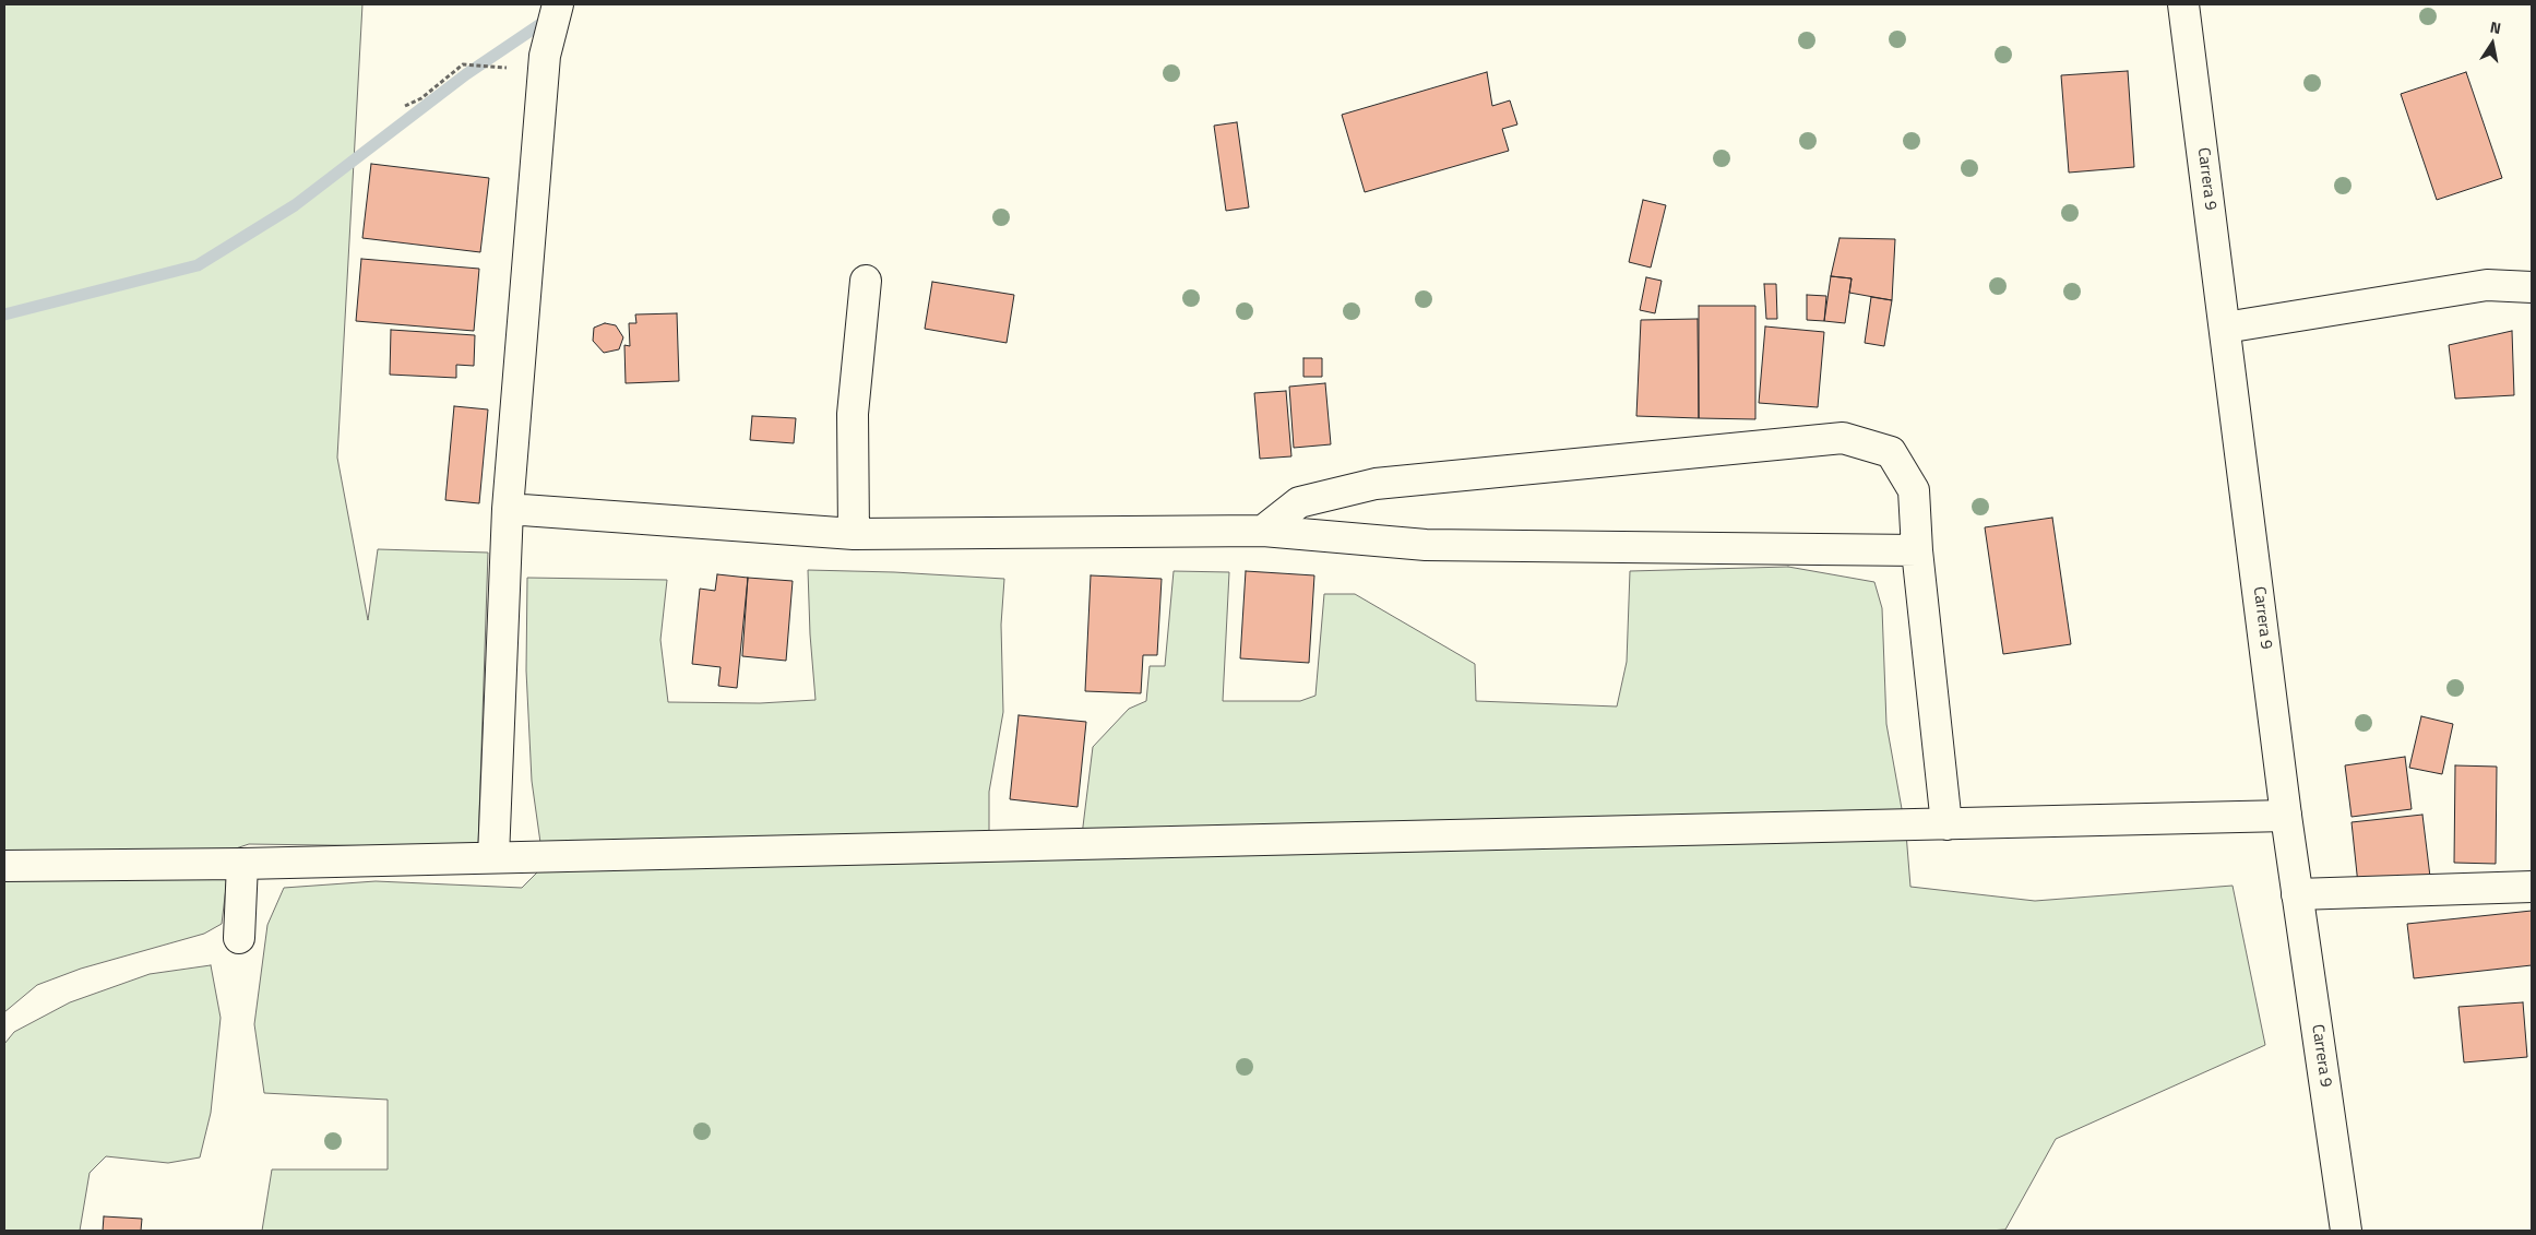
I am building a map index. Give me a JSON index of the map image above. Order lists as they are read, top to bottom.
{
  "streets": {
    "main road": ["Carrera 9"]
  },
  "north": "top"
}
